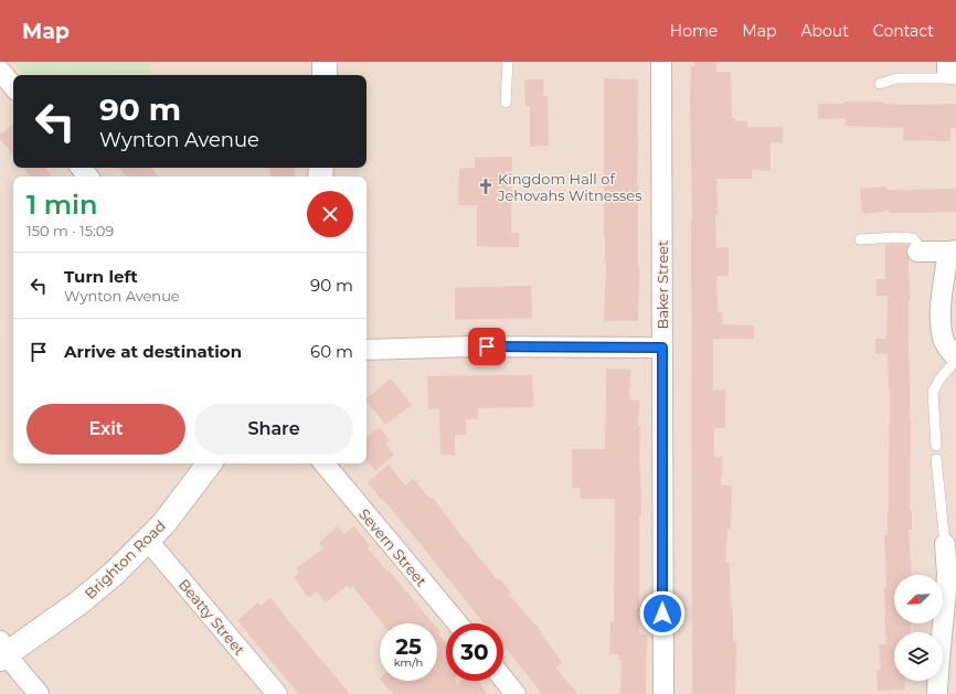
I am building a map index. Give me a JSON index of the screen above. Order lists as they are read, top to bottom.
{
  "streets": {
    "street": [
      "Baker Street",
      "Severn Street",
      "Brighton Road",
      "Beatty Street"
    ]
  },
  "crossings": [
    ["Brighton Road", "Beatty Street"]
  ],
  "places": {
    "church": ["Kingdom Hall of Jehovahs Witnesses"]
  },
  "north": "bottom left",
  "page": {
    "header": "Map",
    "nav": [
      "Home",
      "Map",
      "About",
      "Contact"
    ],
    "turn": ["90 m", "Wynton Avenue"],
    "heading": ["1 min", "150 m · 15:09"],
    "list": [
      {
        "name": "Turn left",
        "note": "Wynton Avenue",
        "value": "90 m"
      },
      {
        "name": "Arrive at destination",
        "value": "60 m"
      }
    ],
    "buttons": ["Exit", "Share"],
    "speed": "25 km/h",
    "limit": "30"
  }
}
